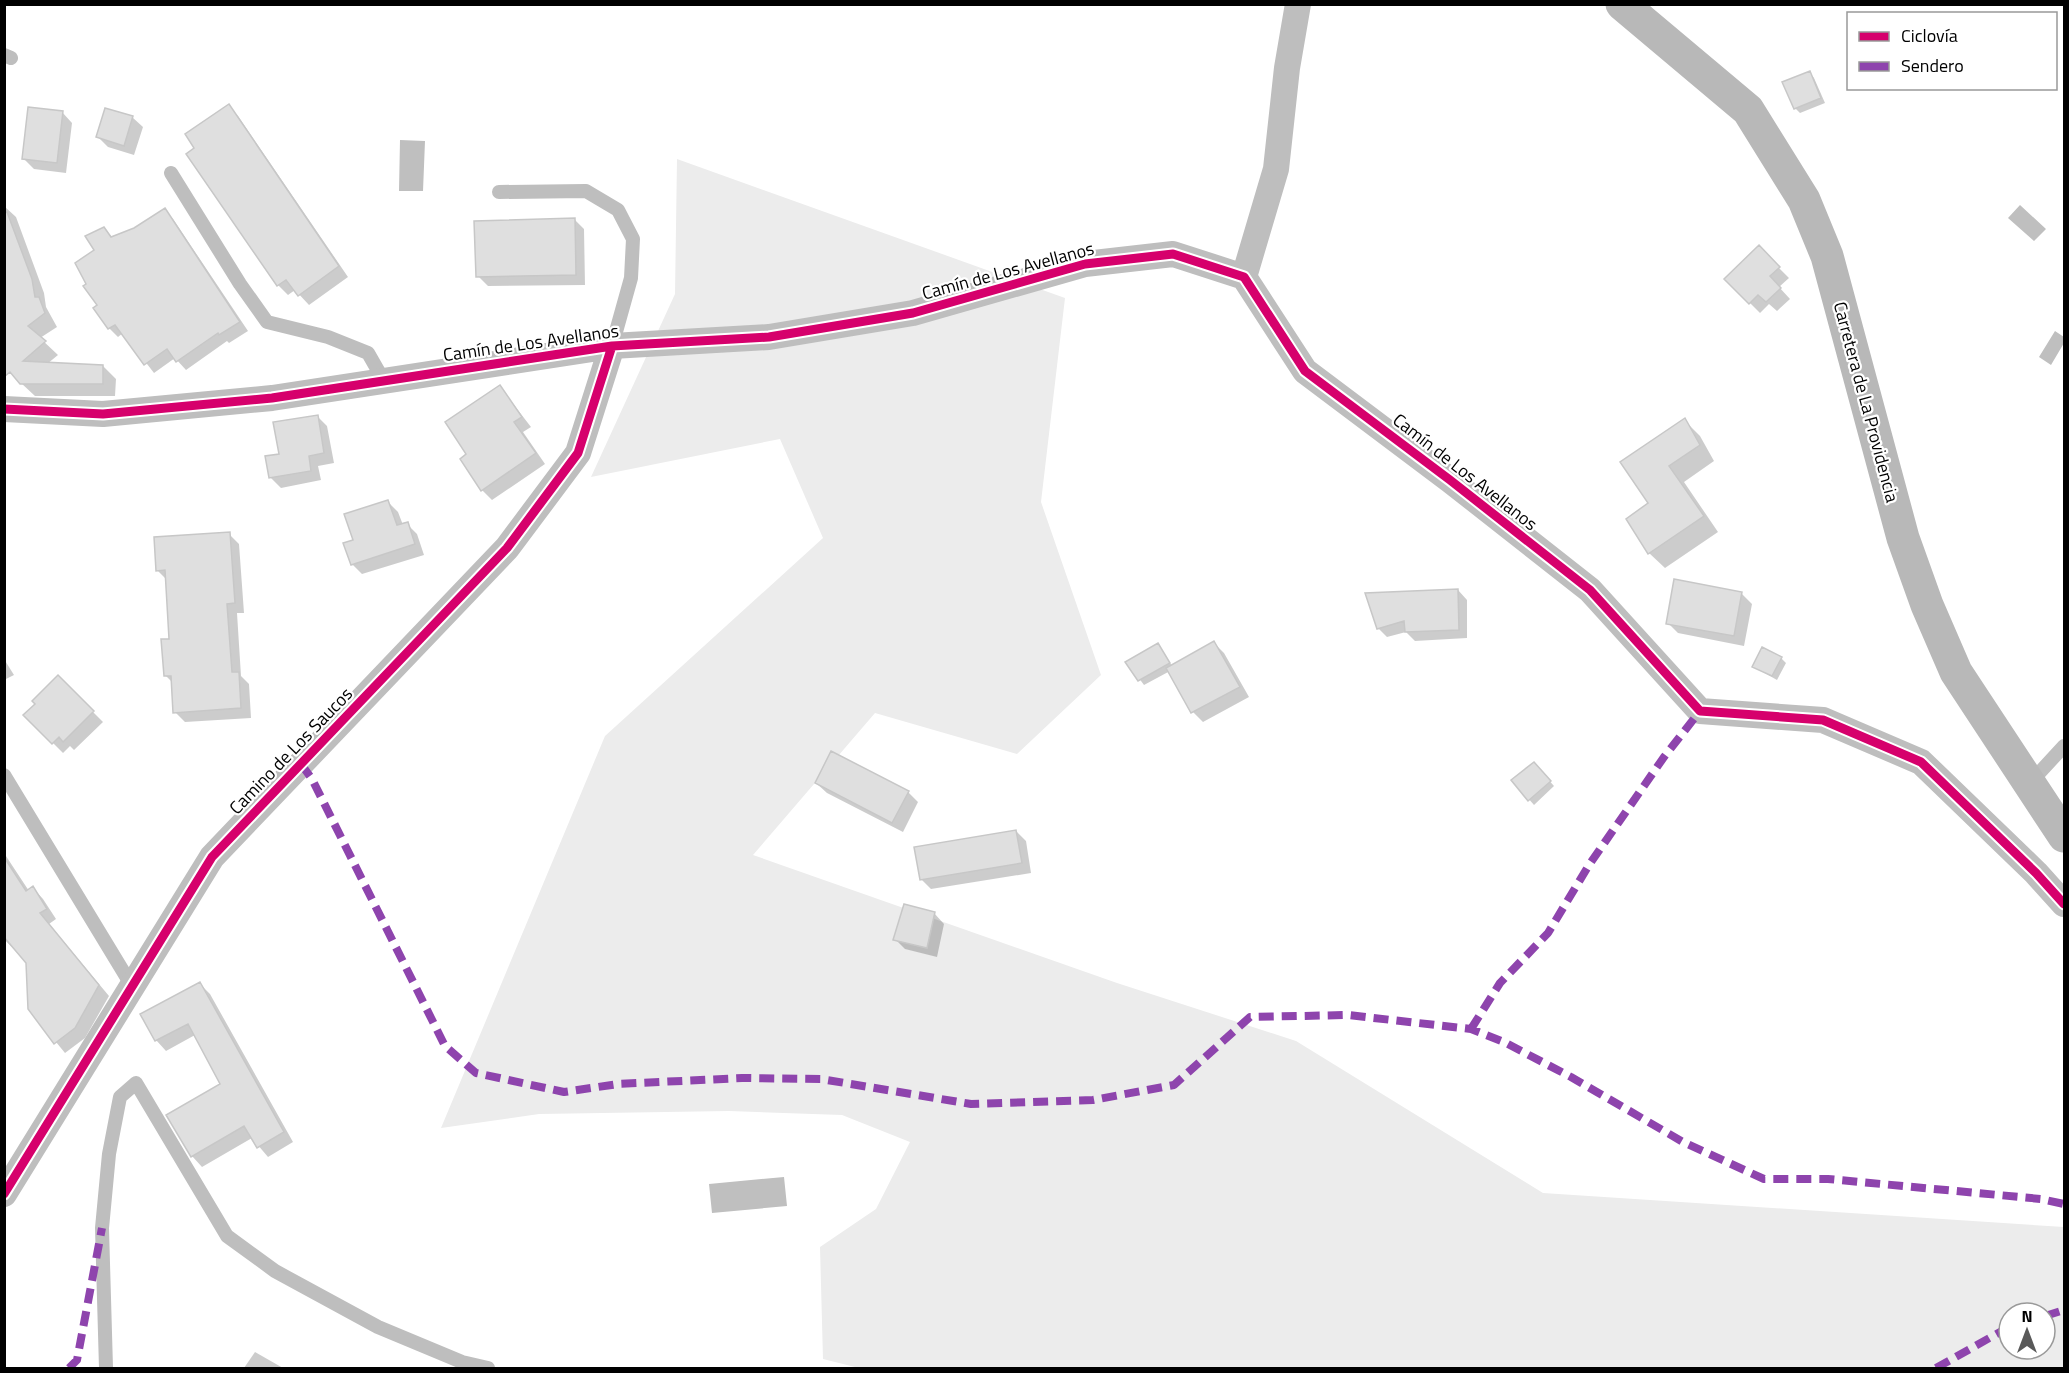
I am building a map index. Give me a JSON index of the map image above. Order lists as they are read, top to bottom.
{
  "streets": {
    "street": ["Camín de Los Avellanos", "Carretera de La Providencia", "Camino de Los Saucos"]
  },
  "crossings": [
    ["Camín de Los Avellanos", "Camino de Los Saucos"]
  ],
  "legend": ["Ciclovía", "Sendero"],
  "north": "top"
}
